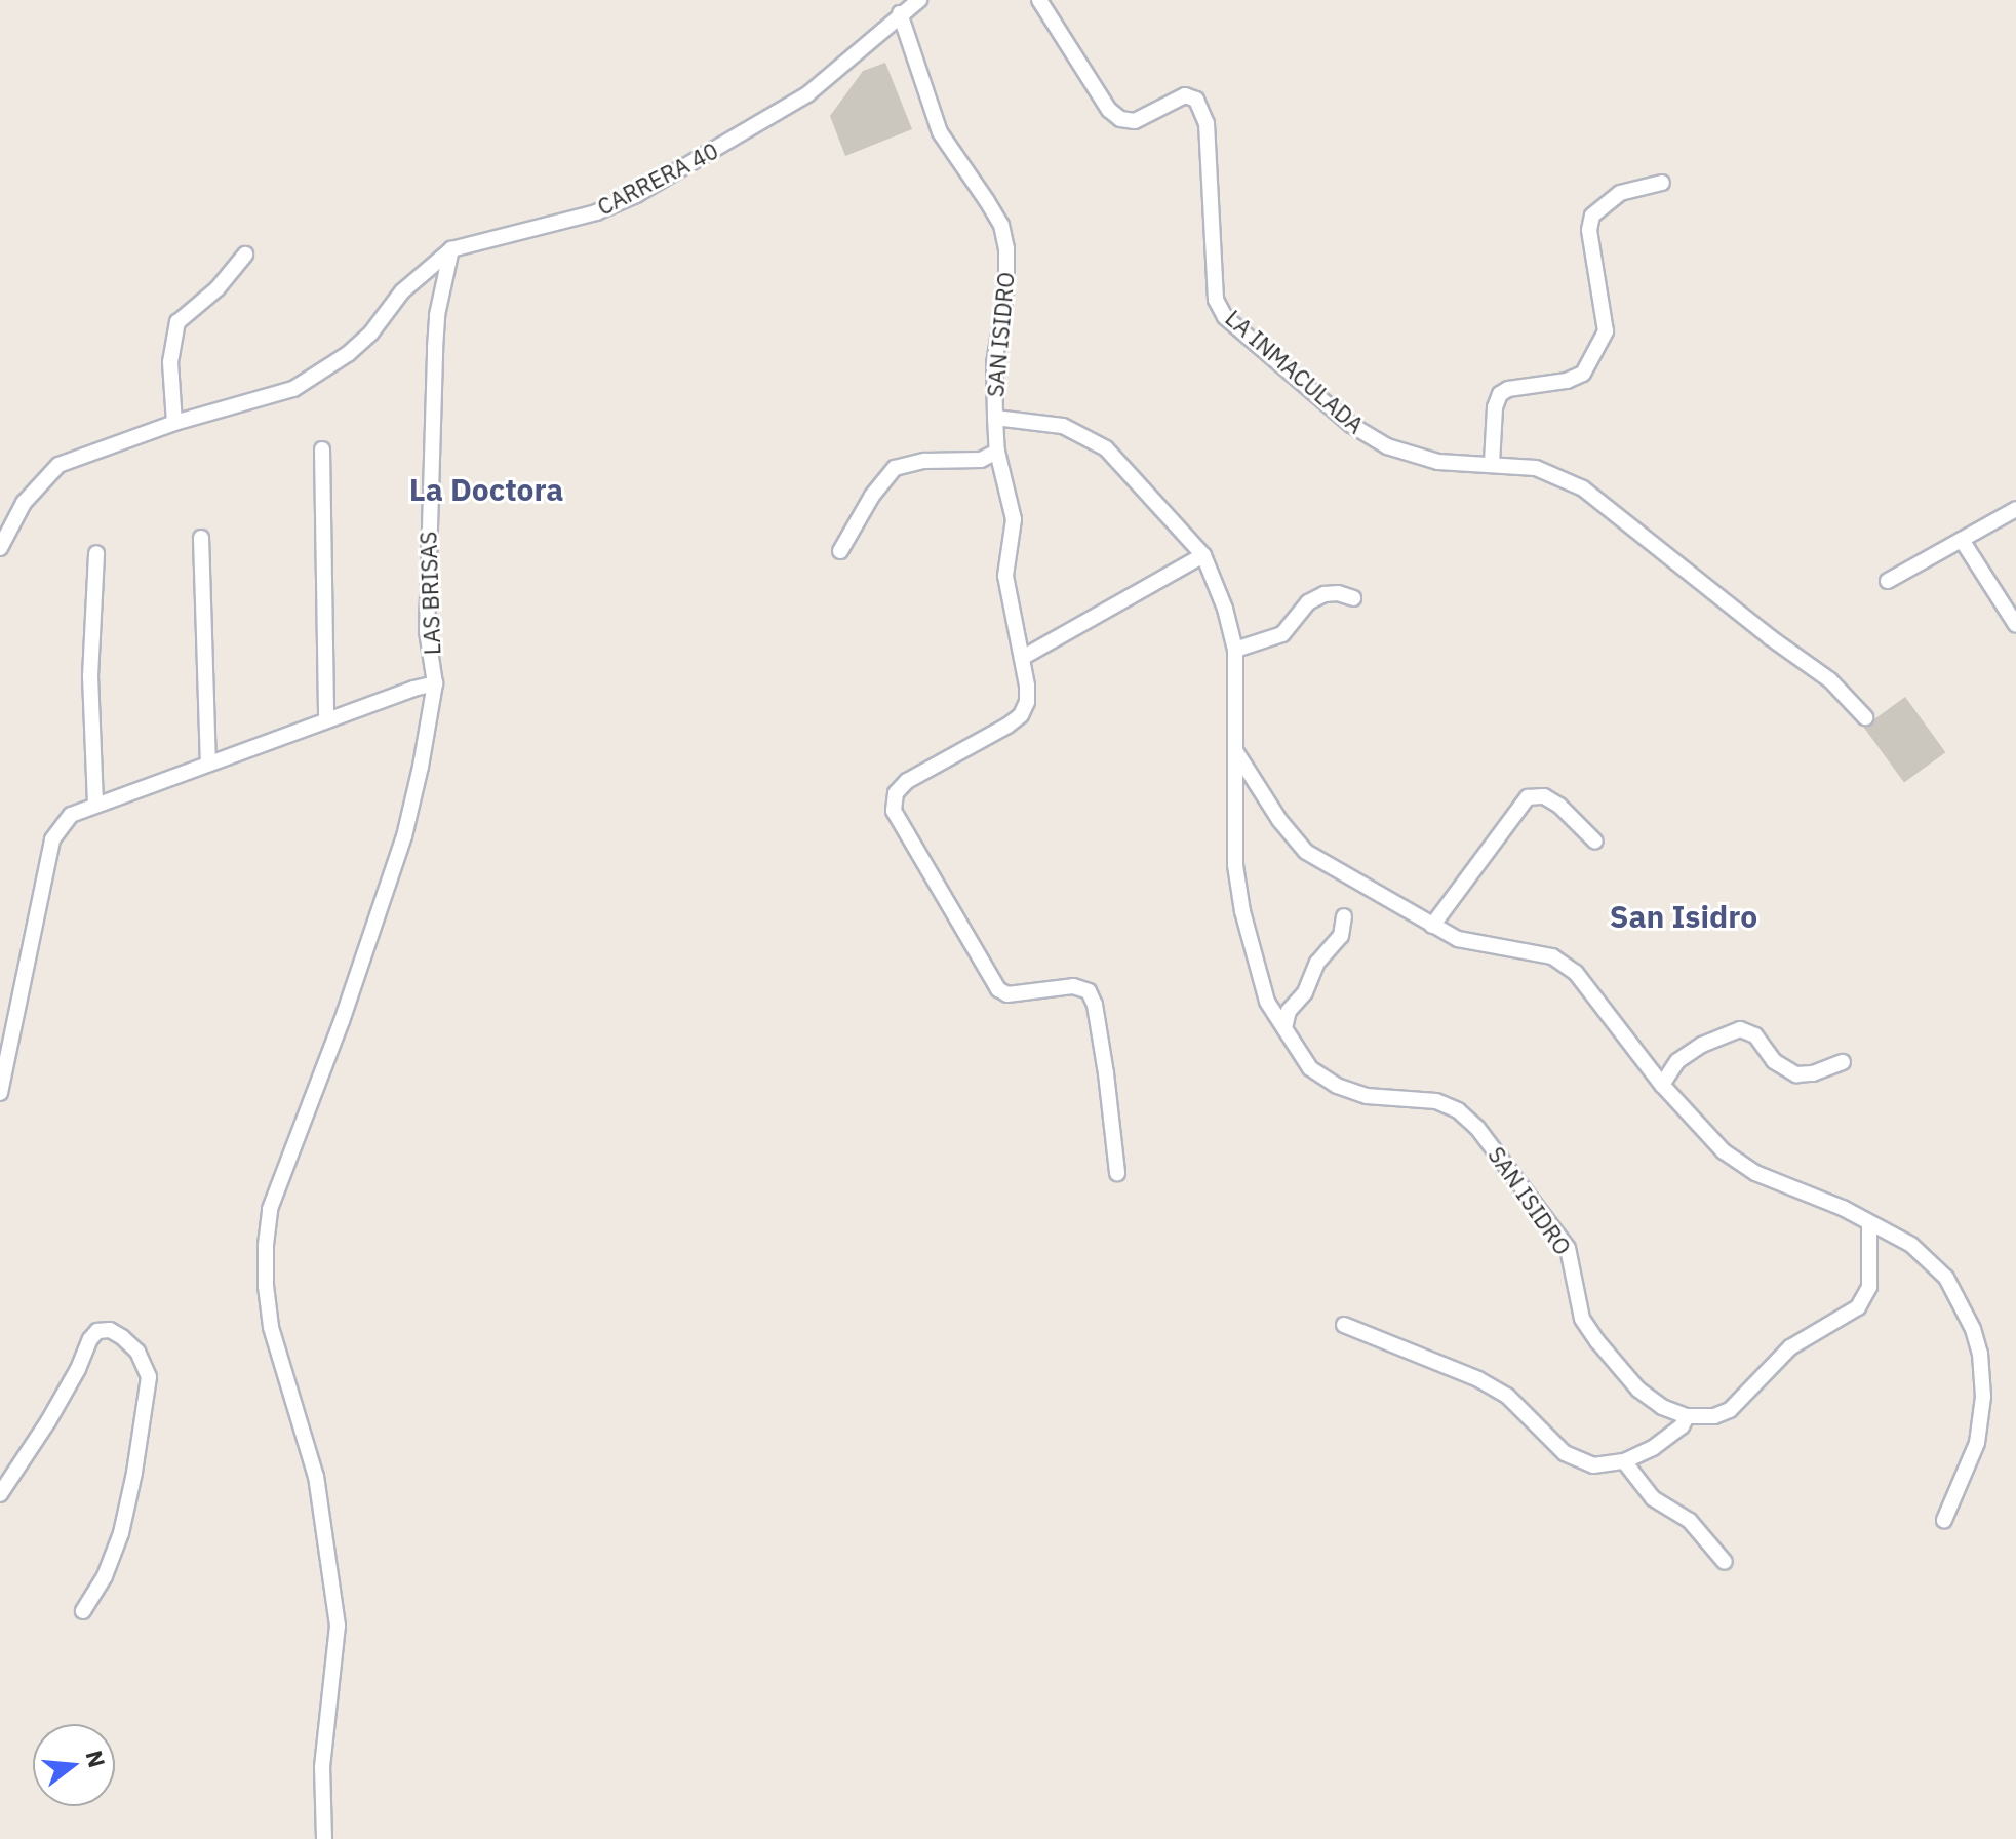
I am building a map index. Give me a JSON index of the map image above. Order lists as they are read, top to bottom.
{
  "streets": {
    "street": [
      "CARRERA 40",
      "SAN ISIDRO",
      "LA INMACULADA",
      "LAS BRISAS"
    ]
  },
  "crossings": [
    ["CARRERA 40", "SAN ISIDRO"],
    ["CARRERA 40", "LAS BRISAS"]
  ],
  "districts": ["La Doctora", "San Isidro"],
  "north": "right"
}
